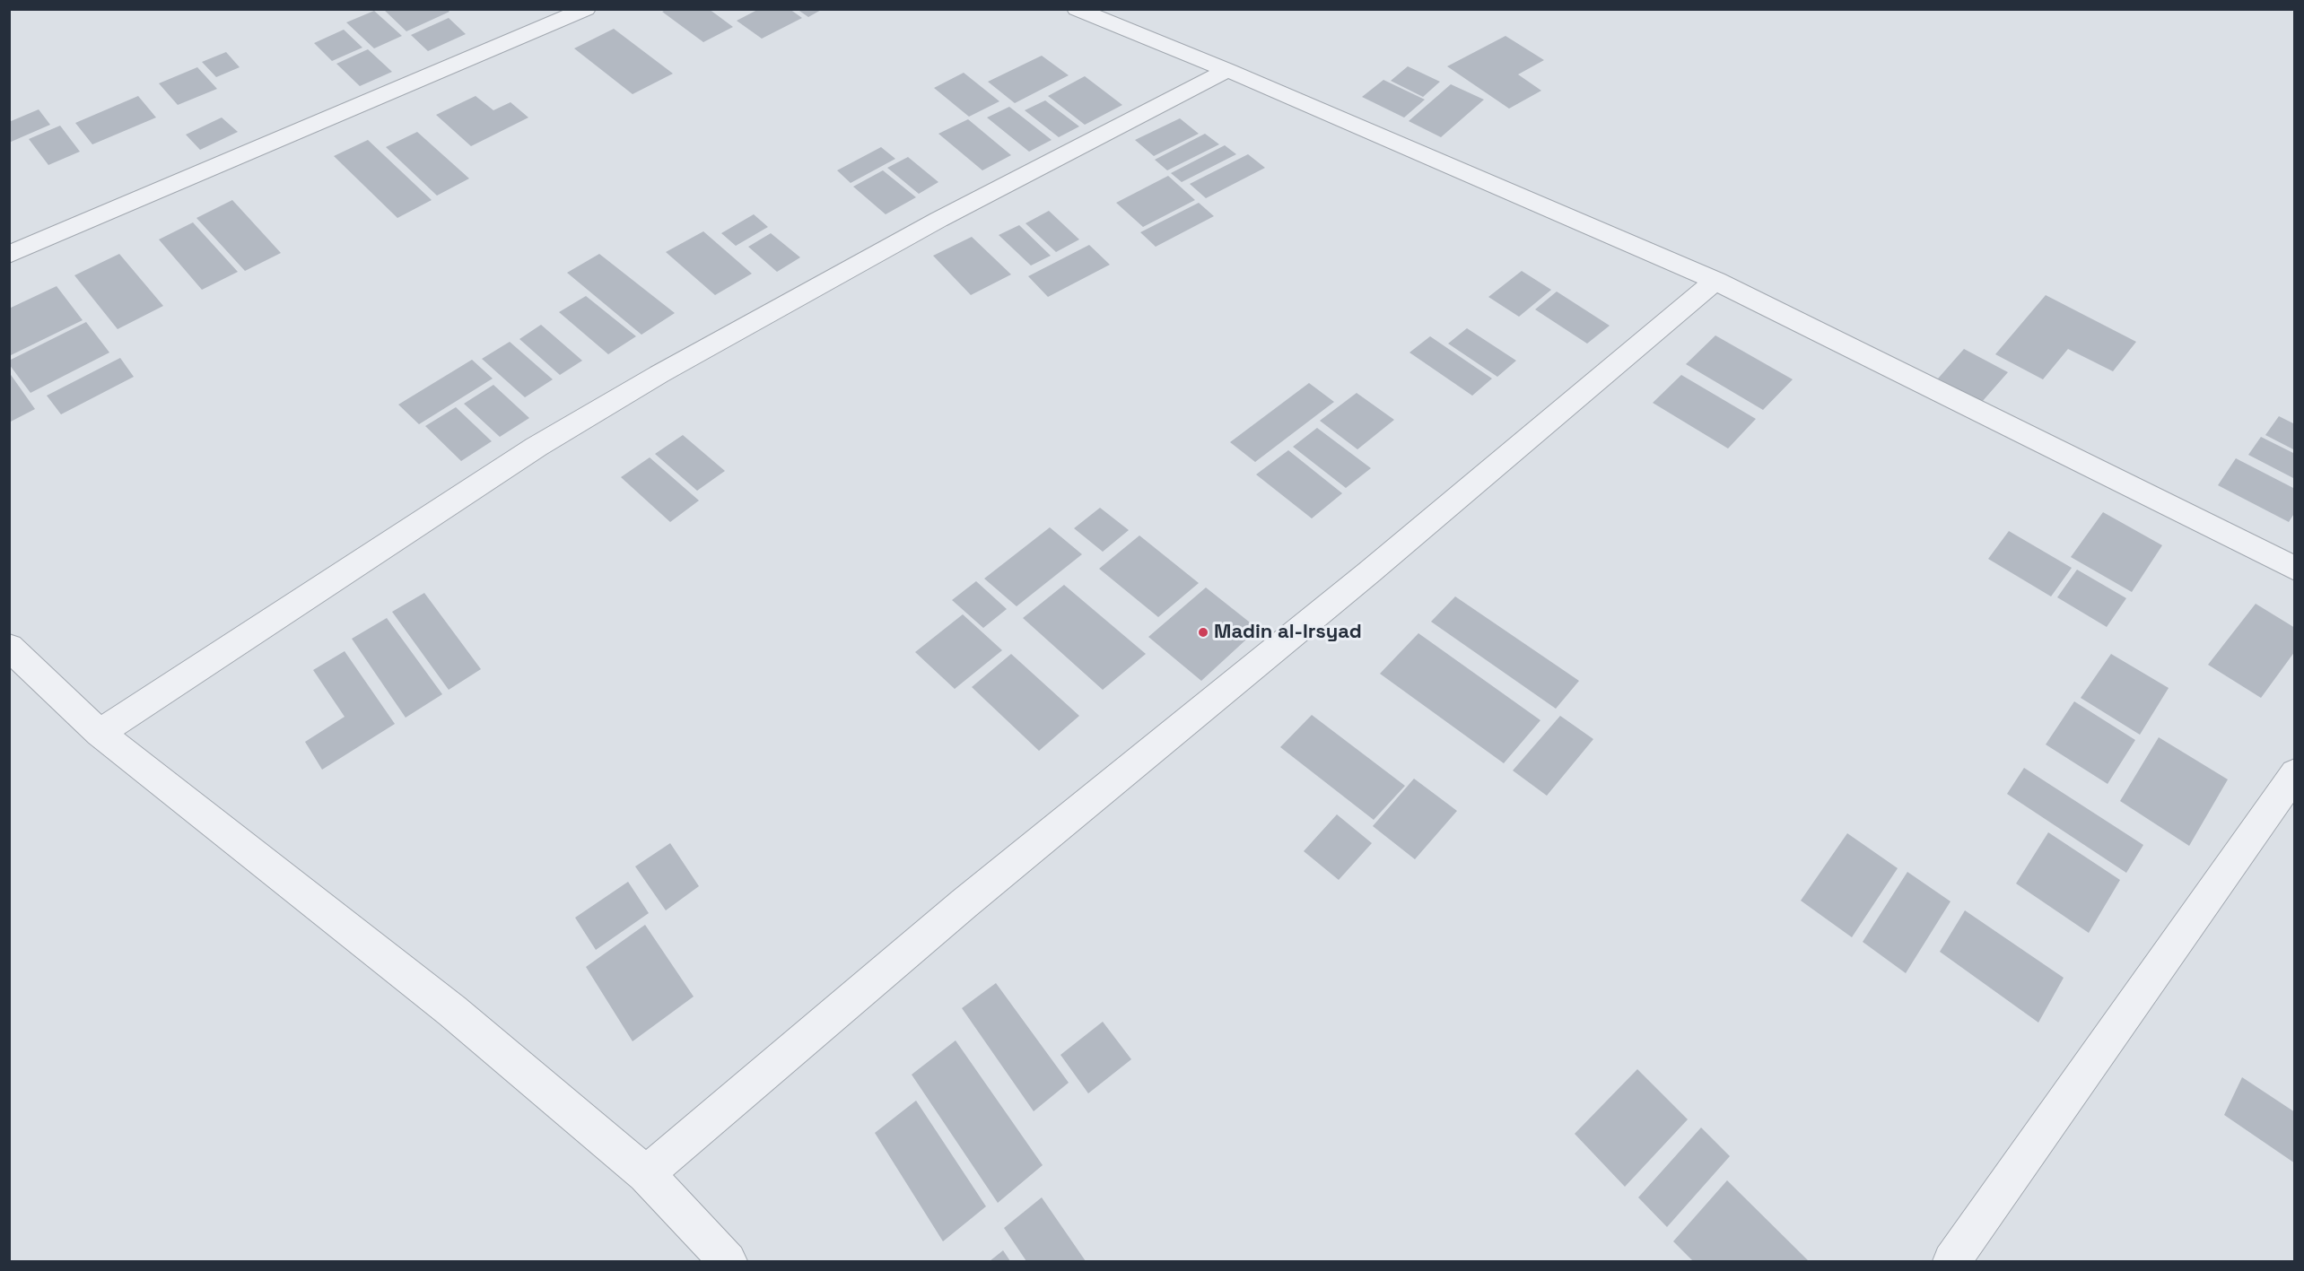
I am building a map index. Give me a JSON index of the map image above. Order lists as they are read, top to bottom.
{
  "places": ["Madin al-Irsyad"]
}
